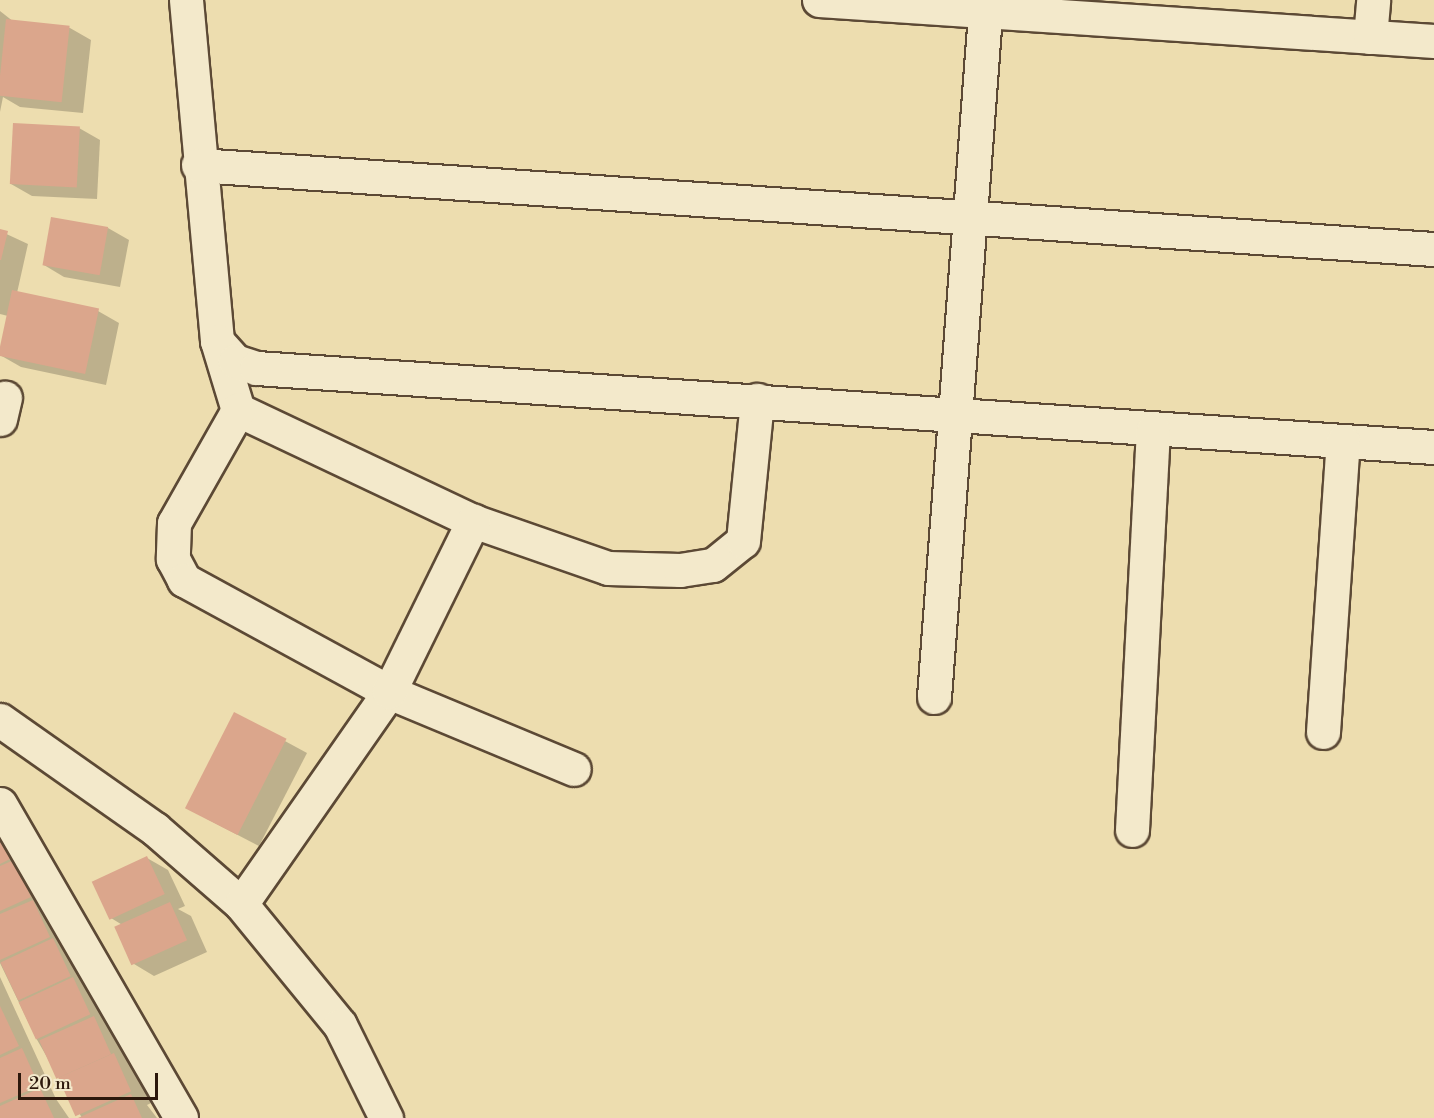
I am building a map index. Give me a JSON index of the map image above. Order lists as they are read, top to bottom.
{
  "scale_bar": "20 m"
}
